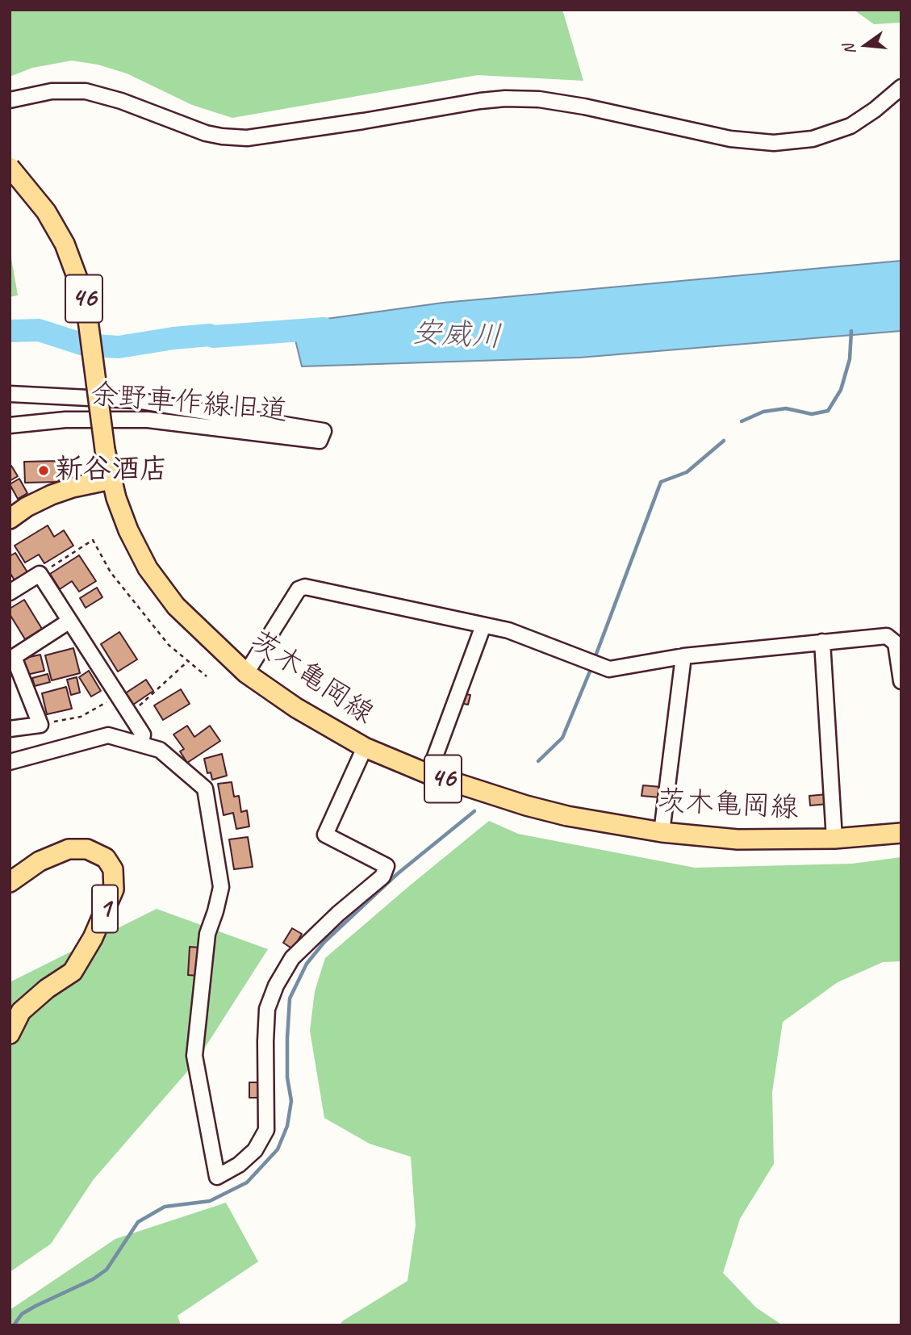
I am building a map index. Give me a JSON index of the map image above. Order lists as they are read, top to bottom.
{
  "streets": {
    "main road": ["46", "茨木亀岡線", "1"],
    "street": ["余野車作線旧道"]
  },
  "water": ["安威川"],
  "places": ["新谷酒店"],
  "north": "left"
}
